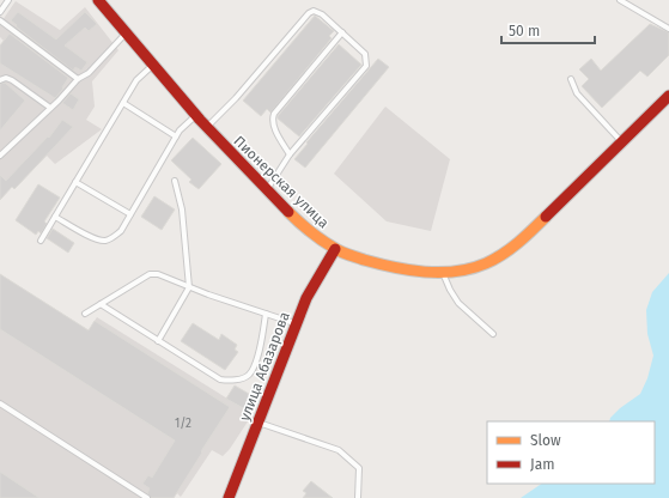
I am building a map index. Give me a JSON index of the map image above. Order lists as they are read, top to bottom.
{
  "streets": {
    "street": ["Пионерская улица", "улица Абазарова"]
  },
  "crossings": [
    ["Пионерская улица", "улица Абазарова"]
  ],
  "house_numbers": ["1/2"],
  "legend": ["Slow", "Jam"],
  "scale_bar": "50 m"
}
